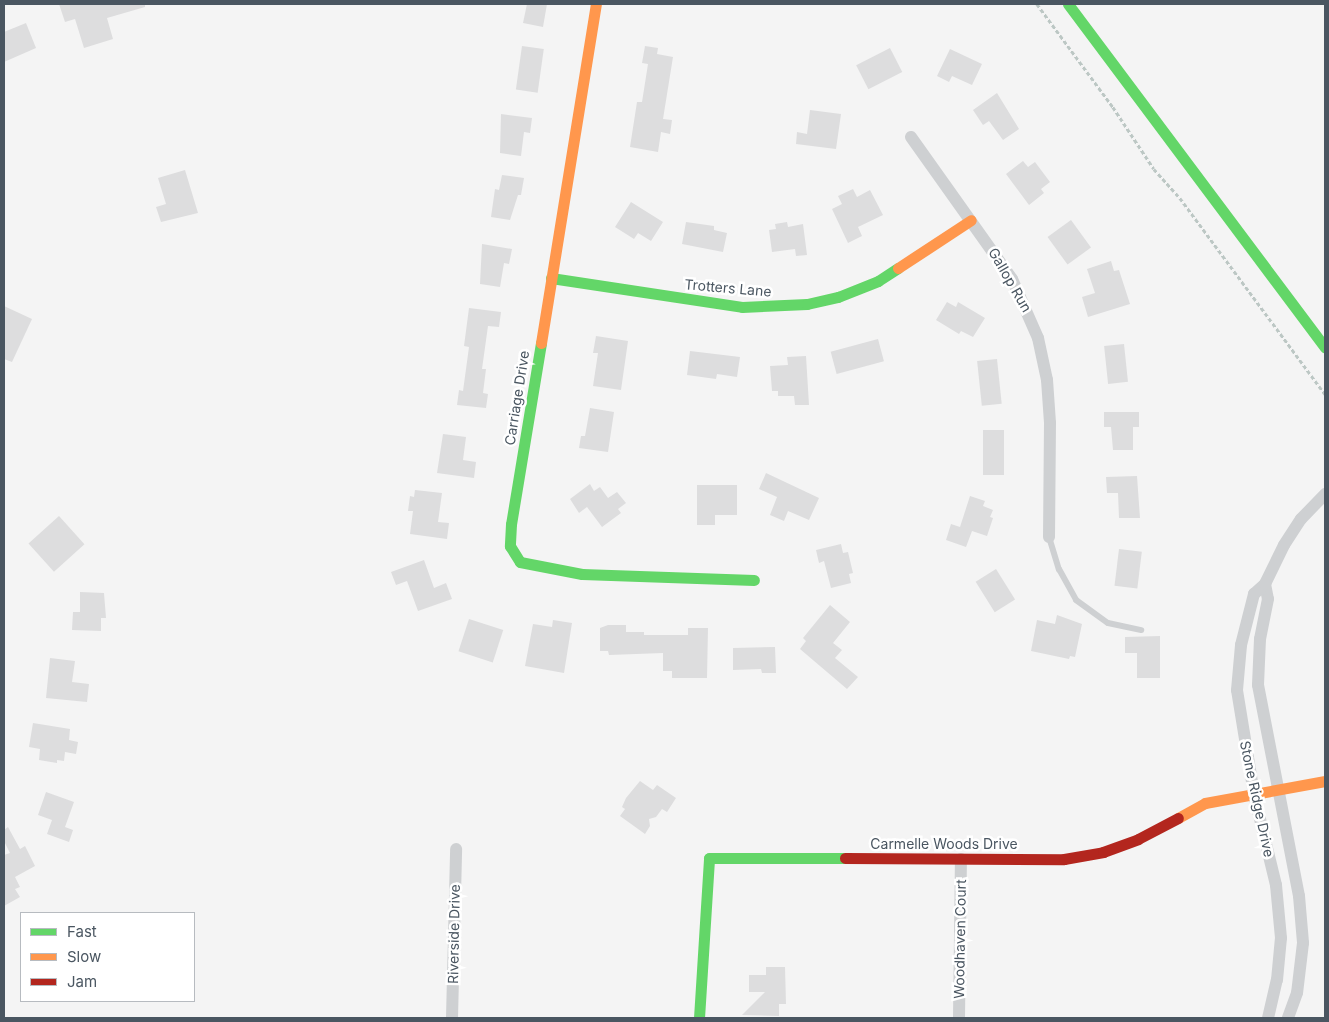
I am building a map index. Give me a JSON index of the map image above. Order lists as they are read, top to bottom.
{
  "streets": {
    "street": [
      "Gallop Run",
      "Trotters Lane",
      "Carriage Drive",
      "Stone Ridge Drive",
      "Carmelle Woods Drive",
      "Riverside Drive",
      "Woodhaven Court"
    ]
  },
  "crossings": [
    ["Gallop Run", "Trotters Lane"],
    ["Trotters Lane", "Carriage Drive"],
    ["Stone Ridge Drive", "Carmelle Woods Drive"],
    ["Carmelle Woods Drive", "Woodhaven Court"]
  ],
  "legend": ["Fast", "Slow", "Jam"]
}
